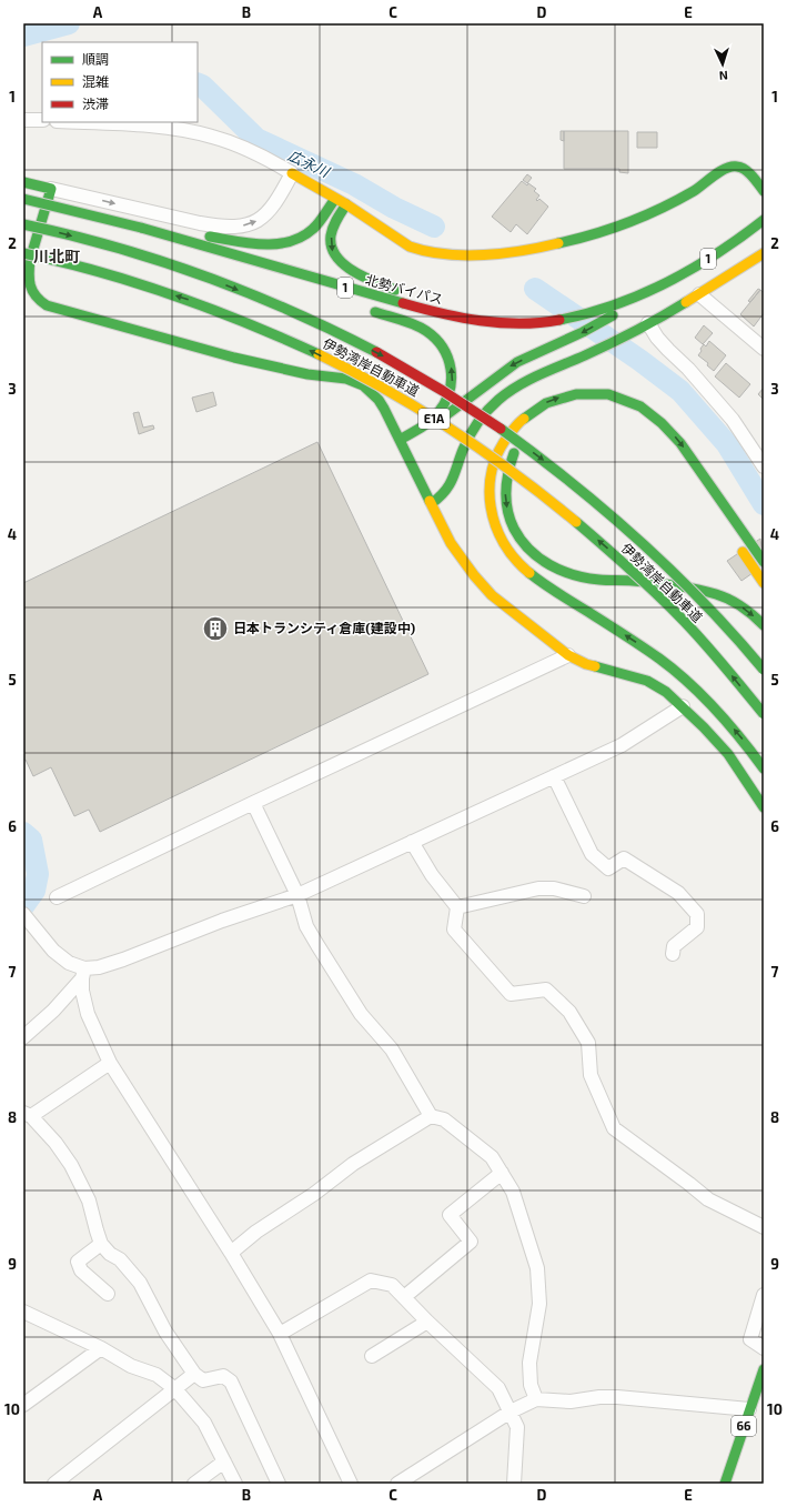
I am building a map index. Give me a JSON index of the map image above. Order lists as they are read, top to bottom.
{
  "streets": {
    "main road": [
      "1",
      "北勢バイパス",
      "伊勢湾岸自動車道",
      "E1A",
      "66"
    ]
  },
  "crossings": [
    ["1", "北勢バイパス"]
  ],
  "districts": ["川北町"],
  "water": ["広永川"],
  "places": {
    "building": ["日本トランシティ倉庫(建設中)"]
  },
  "legend": ["順調", "混雑", "渋滞"],
  "north": "bottom",
  "grid": {
    "columns": [
      "A",
      "B",
      "C",
      "D",
      "E"
    ],
    "rows": [
      "1",
      "2",
      "3",
      "4",
      "5",
      "6",
      "7",
      "8",
      "9",
      "10"
    ]
  }
}
